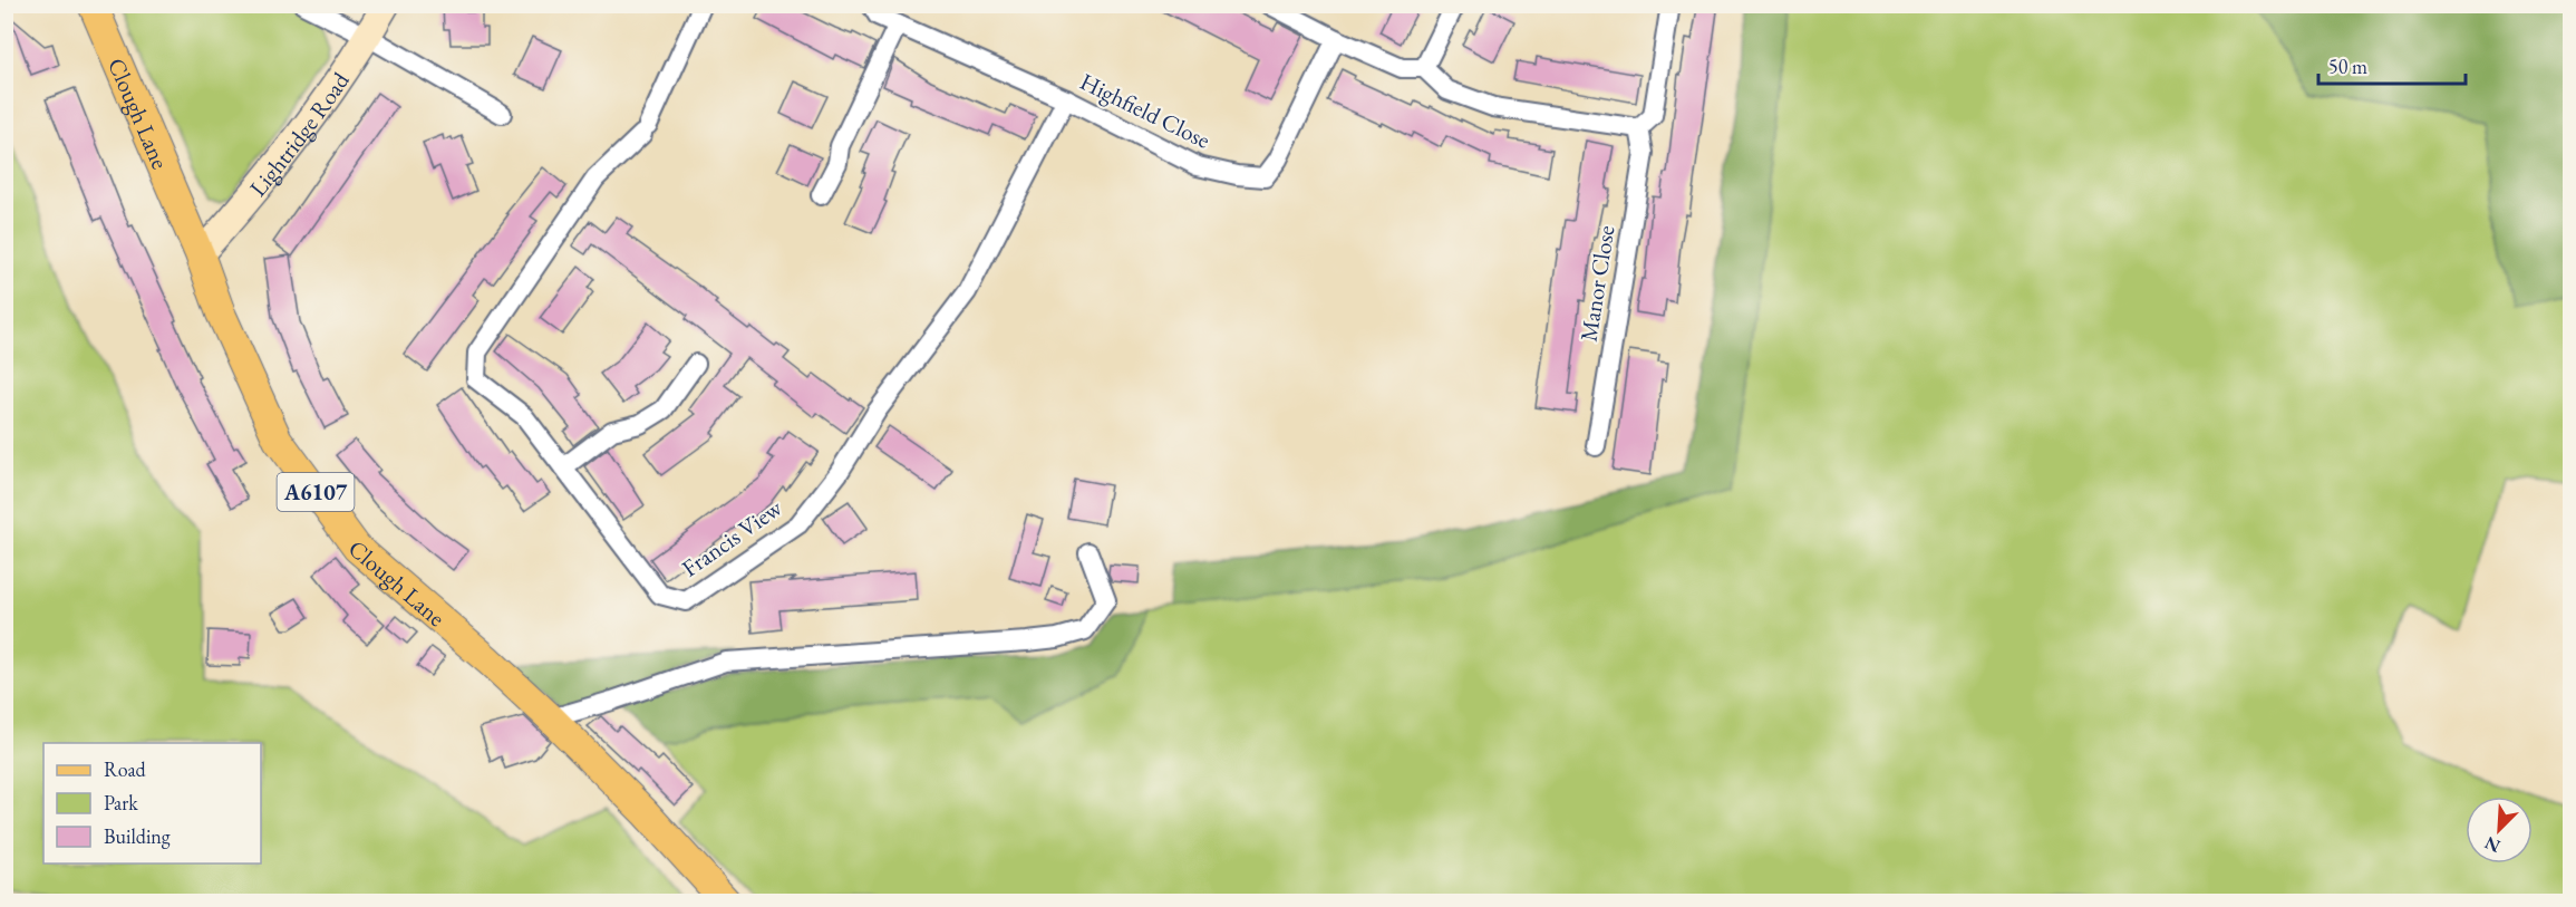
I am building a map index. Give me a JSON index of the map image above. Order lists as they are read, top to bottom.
{
  "streets": {
    "main road": ["Clough Lane", "A6107"],
    "street": [
      "Highfield Close",
      "Lightridge Road",
      "Manor Close",
      "Francis View"
    ]
  },
  "crossings": [
    ["Highfield Close", "Francis View"],
    ["Clough Lane", "Lightridge Road"]
  ],
  "legend": ["Road", "Park", "Building"],
  "scale_bar": "50 m",
  "north": "bottom left"
}
